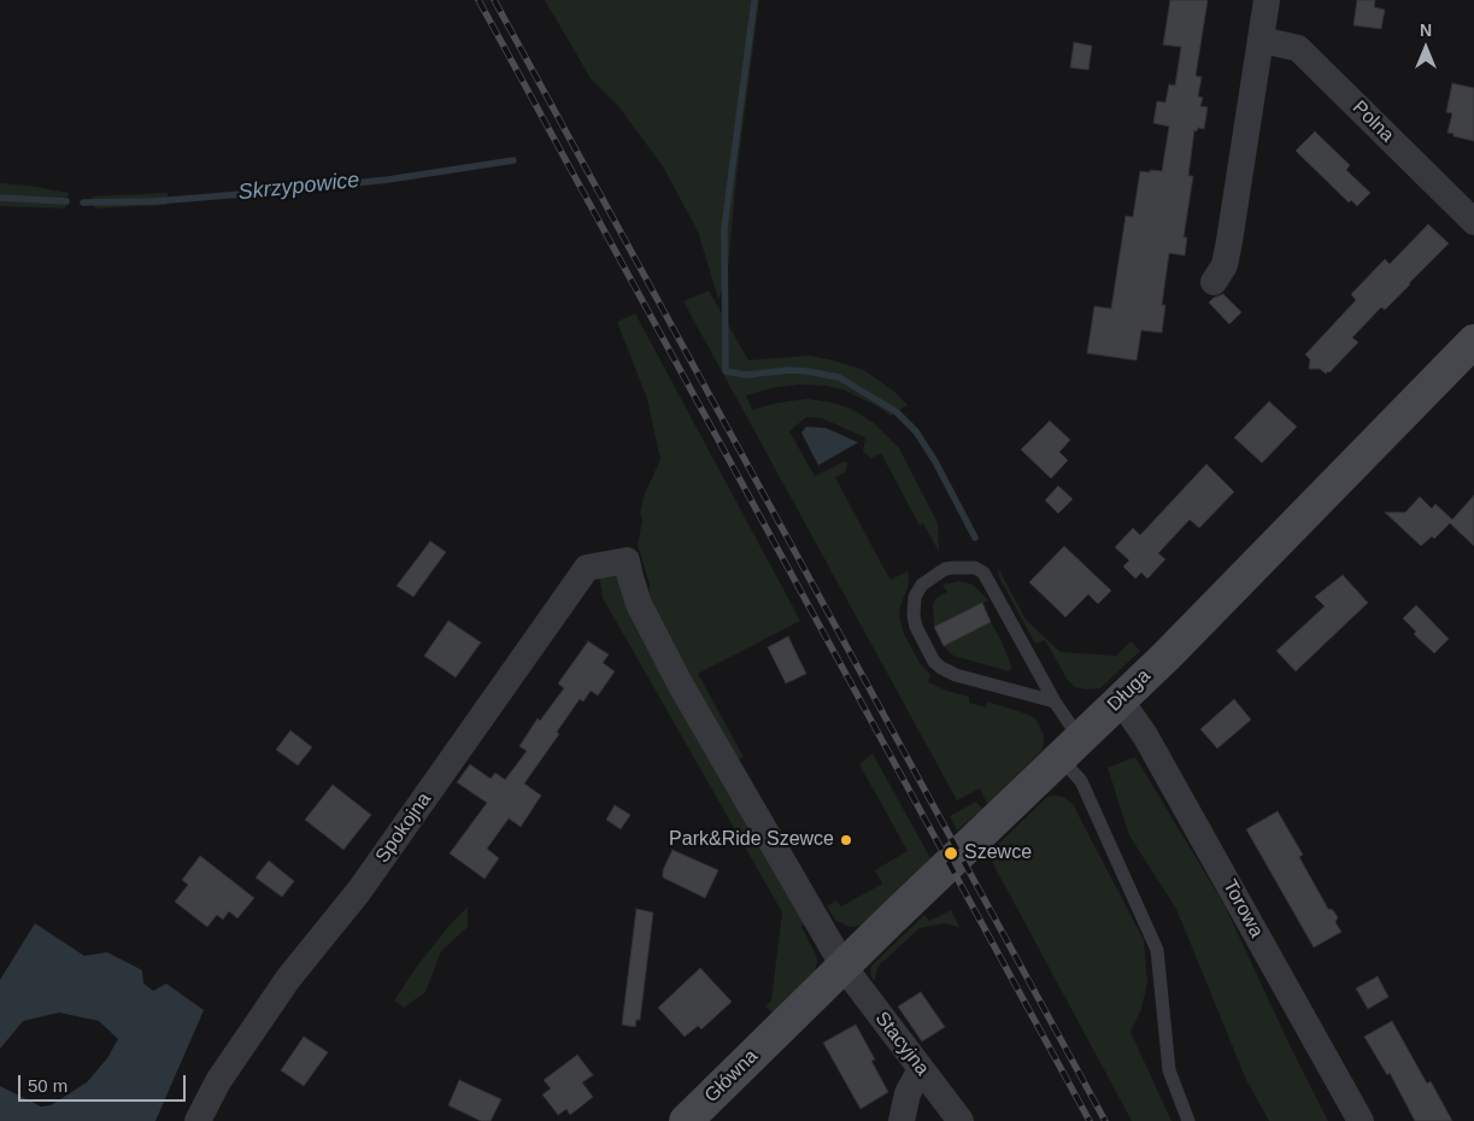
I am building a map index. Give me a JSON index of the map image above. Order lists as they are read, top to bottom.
{
  "streets": {
    "street": [
      "Polna",
      "Długa",
      "Spokojna",
      "Torowa",
      "Stacyjna",
      "Główna"
    ]
  },
  "crossings": [
    ["Długa", "Torowa"],
    ["Długa", "Stacyjna"],
    ["Długa", "Główna"],
    ["Spokojna", "Stacyjna"]
  ],
  "water": ["Skrzypowice"],
  "places": ["Park&Ride Szewce", "Szewce"],
  "scale_bar": "50 m",
  "north": "top"
}
